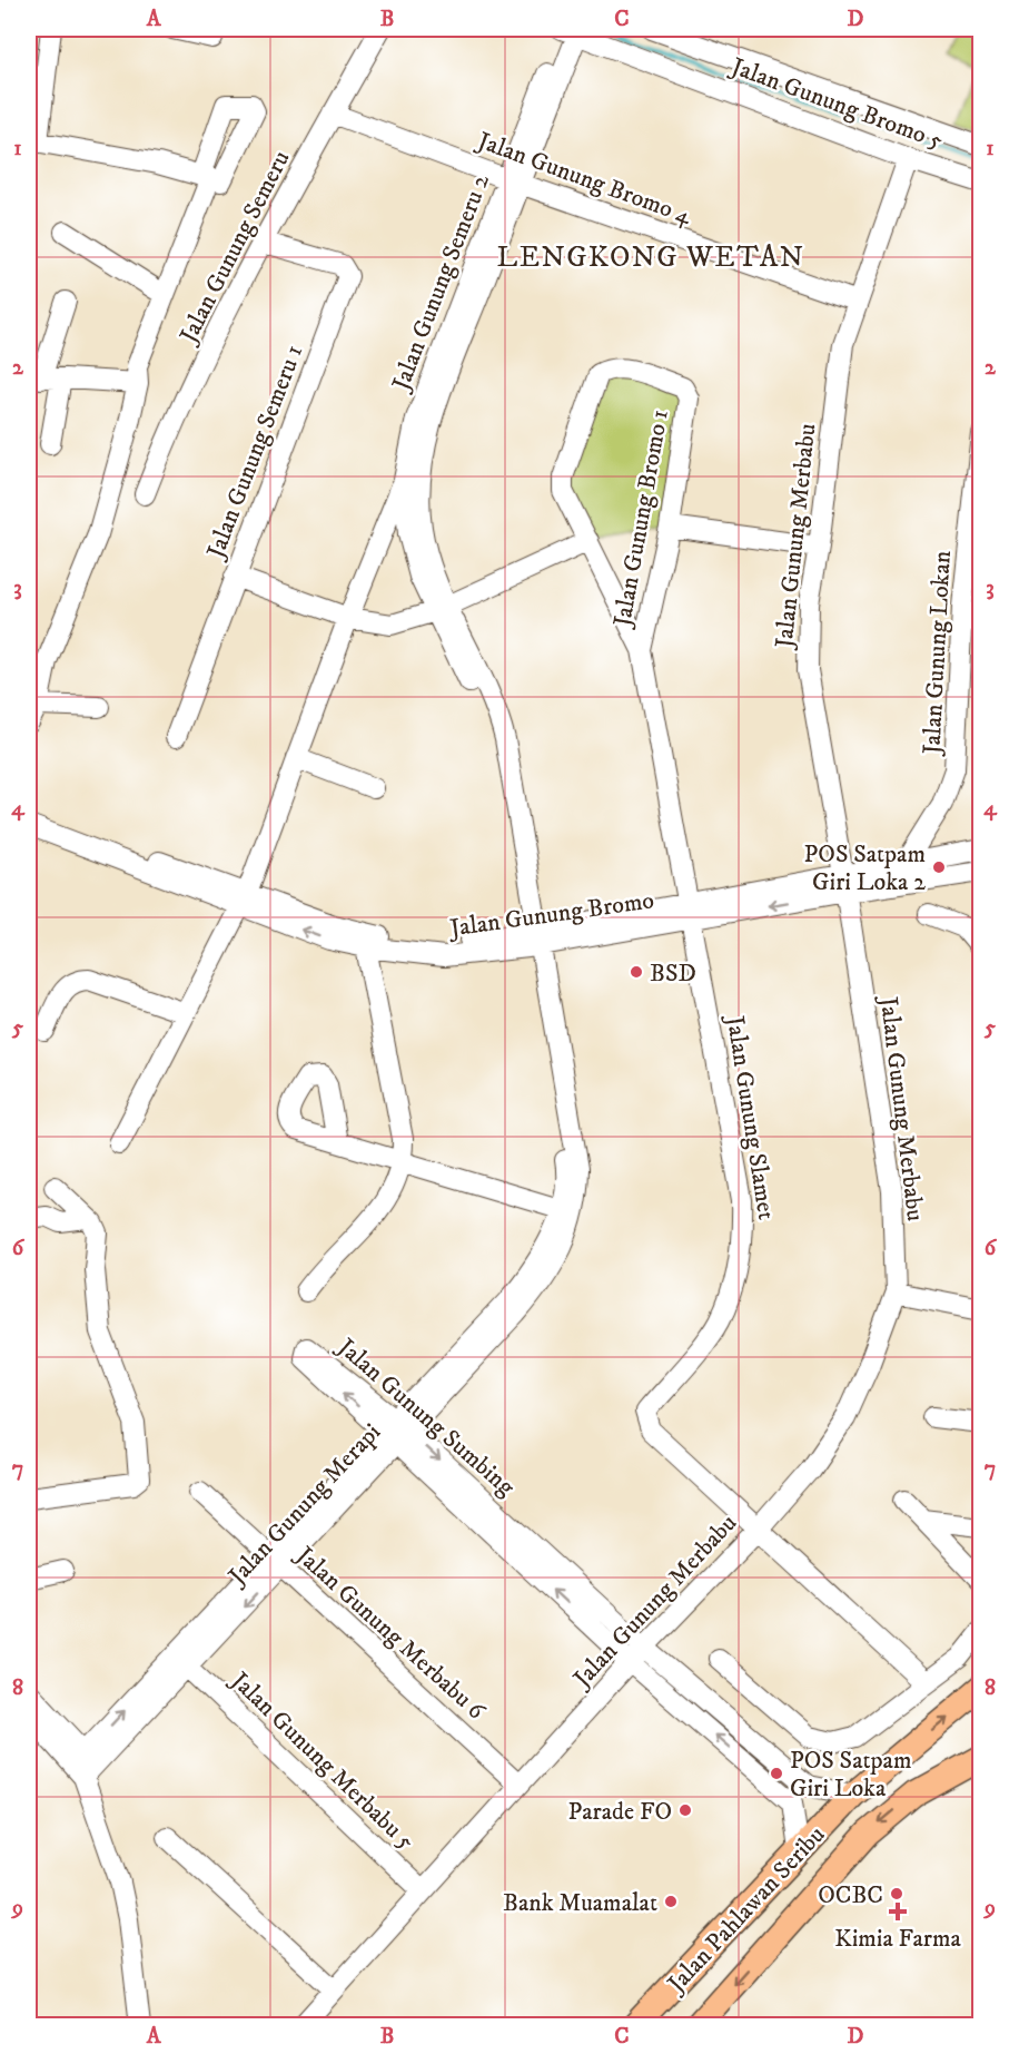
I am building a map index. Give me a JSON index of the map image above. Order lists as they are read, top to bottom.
{
  "streets": {
    "main road": ["Jalan Pahlawan Seribu"],
    "street": [
      "Jalan Gunung Bromo 5",
      "Jalan Gunung Bromo 4",
      "Jalan Gunung Semeru",
      "Jalan Gunung Semeru 2",
      "Jalan Gunung Semeru 1",
      "Jalan Gunung Bromo 1",
      "Jalan Gunung Merbabu",
      "Jalan Gunung Lokan",
      "Jalan Gunung Bromo",
      "Jalan Gunung Slamet",
      "Jalan Gunung Sumbing",
      "Jalan Gunung Merapi",
      "Jalan Gunung Merbabu 6",
      "Jalan Gunung Merbabu 5"
    ]
  },
  "crossings": [
    ["Jalan Gunung Bromo 5", "Jalan Gunung Semeru 2"],
    ["Jalan Gunung Bromo 5", "Jalan Gunung Merbabu"],
    ["Jalan Gunung Bromo 4", "Jalan Gunung Semeru"],
    ["Jalan Gunung Bromo 4", "Jalan Gunung Semeru 2"],
    ["Jalan Gunung Bromo 4", "Jalan Gunung Merbabu"],
    ["Jalan Gunung Semeru", "Jalan Gunung Semeru 1"],
    ["Jalan Gunung Semeru 2", "Jalan Gunung Bromo"],
    ["Jalan Gunung Semeru 2", "Jalan Gunung Merapi"],
    ["Jalan Gunung Bromo 1", "Jalan Gunung Bromo"],
    ["Jalan Gunung Bromo 1", "Jalan Gunung Slamet"],
    ["Jalan Gunung Merbabu", "Jalan Gunung Bromo"],
    ["Jalan Gunung Merbabu", "Jalan Gunung Slamet"],
    ["Jalan Gunung Merbabu", "Jalan Gunung Sumbing"],
    ["Jalan Gunung Merbabu", "Jalan Gunung Merbabu 6"],
    ["Jalan Gunung Merbabu", "Jalan Gunung Merbabu 5"],
    ["Jalan Gunung Lokan", "Jalan Gunung Bromo"],
    ["Jalan Gunung Bromo", "Jalan Gunung Slamet"],
    ["Jalan Gunung Bromo", "Jalan Gunung Merapi"],
    ["Jalan Gunung Sumbing", "Jalan Gunung Merapi"],
    ["Jalan Gunung Sumbing", "Jalan Pahlawan Seribu"],
    ["Jalan Gunung Merapi", "Jalan Gunung Merbabu 6"],
    ["Jalan Gunung Merapi", "Jalan Gunung Merbabu 5"]
  ],
  "districts": ["LENGKONG WETAN"],
  "places": {
    "other": [
      "POS Satpam Giri Loka 2",
      "BSD",
      "POS Satpam Giri Loka",
      "Parade FO",
      "OCBC",
      "Bank Muamalat"
    ],
    "health": ["Kimia Farma"]
  },
  "grid": {
    "columns": [
      "A",
      "B",
      "C",
      "D"
    ],
    "rows": [
      "1",
      "2",
      "3",
      "4",
      "5",
      "6",
      "7",
      "8",
      "9"
    ]
  }
}
